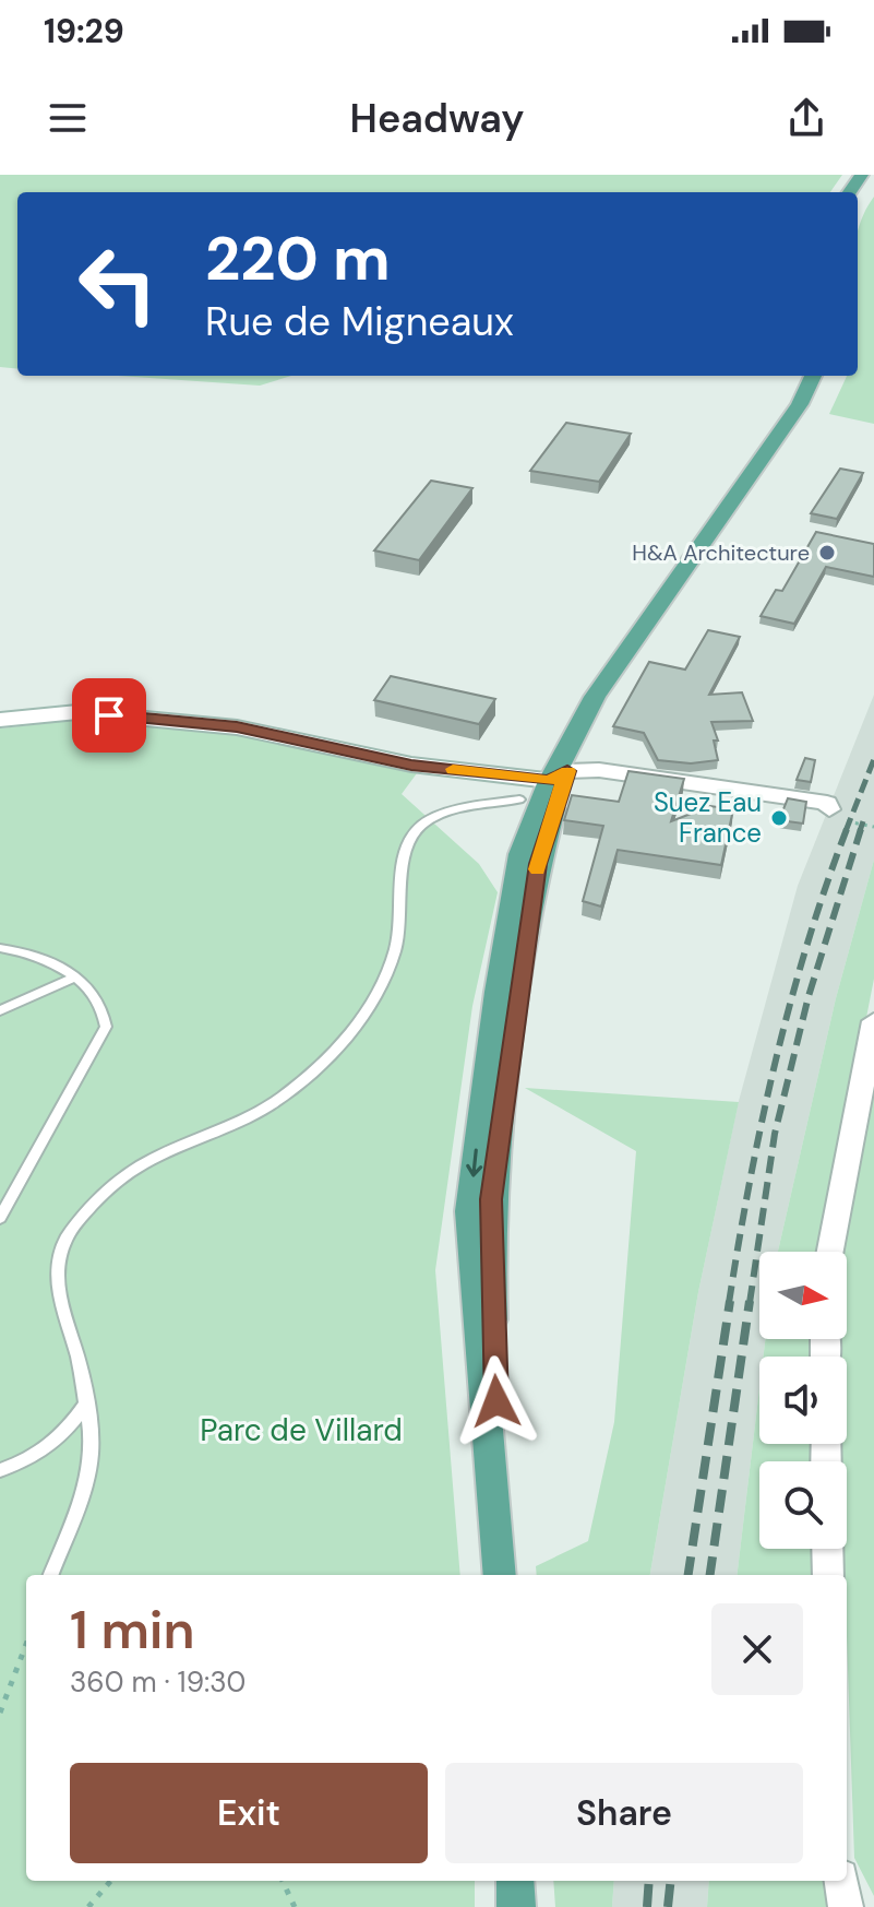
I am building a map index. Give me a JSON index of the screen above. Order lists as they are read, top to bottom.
{
  "parks": ["Parc de Villard"],
  "places": ["H&A Architecture", "Suez Eau France"],
  "north": "right",
  "page": {
    "status": "19:29",
    "header": "Headway",
    "turn": ["220 m", "Rue de Migneaux"],
    "heading": ["1 min", "360 m · 19:30"],
    "buttons": ["Exit", "Share"]
  }
}
